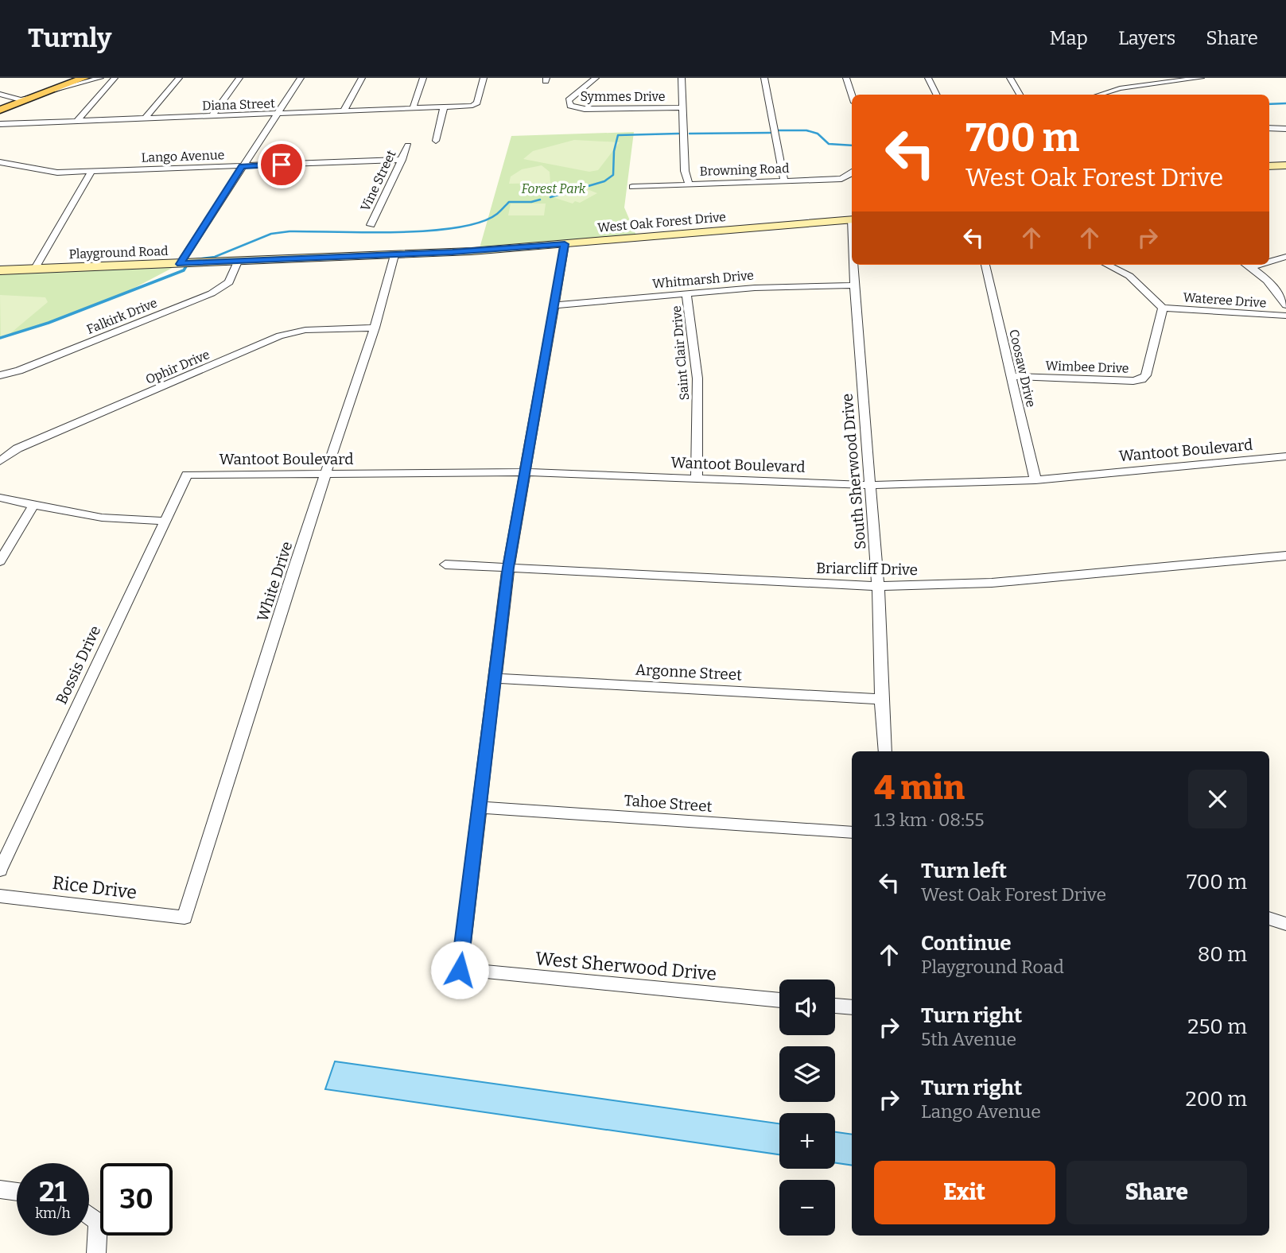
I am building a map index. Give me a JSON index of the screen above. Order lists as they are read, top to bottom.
{
  "streets": {
    "main road": ["West Oak Forest Drive", "Playground Road"],
    "street": [
      "Symmes Drive",
      "Diana Street",
      "Lango Avenue",
      "Browning Road",
      "Vine Street",
      "Whitmarsh Drive",
      "Wateree Drive",
      "Falkirk Drive",
      "Saint Clair Drive",
      "Ophir Drive",
      "Wimbee Drive",
      "Coosaw Drive",
      "Wantoot Boulevard",
      "South Sherwood Drive",
      "Briarcliff Drive",
      "White Drive",
      "Bossis Drive",
      "Argonne Street",
      "Tahoe Street",
      "Rice Drive",
      "West Sherwood Drive"
    ]
  },
  "crossings": [
    ["Lango Avenue", "Vine Street"],
    ["West Oak Forest Drive", "Playground Road"],
    ["Playground Road", "Falkirk Drive"],
    ["Playground Road", "White Drive"],
    ["Whitmarsh Drive", "Saint Clair Drive"],
    ["Whitmarsh Drive", "South Sherwood Drive"],
    ["Wateree Drive", "Wimbee Drive"],
    ["Saint Clair Drive", "Wantoot Boulevard"],
    ["Ophir Drive", "White Drive"],
    ["Wimbee Drive", "Coosaw Drive"],
    ["Coosaw Drive", "Wantoot Boulevard"],
    ["Wantoot Boulevard", "South Sherwood Drive"],
    ["Wantoot Boulevard", "White Drive"],
    ["Wantoot Boulevard", "Bossis Drive"],
    ["South Sherwood Drive", "Briarcliff Drive"],
    ["South Sherwood Drive", "Argonne Street"],
    ["White Drive", "Rice Drive"],
    ["Tahoe Street", "West Sherwood Drive"]
  ],
  "parks": ["Forest Park"],
  "page": {
    "header": "Turnly",
    "nav": ["Map", "Layers", "Share"],
    "turn": ["700 m", "West Oak Forest Drive"],
    "heading": ["4 min", "1.3 km · 08:55"],
    "list": [
      {
        "name": "Turn left",
        "note": "West Oak Forest Drive",
        "value": "700 m"
      },
      {
        "name": "Continue",
        "note": "Playground Road",
        "value": "80 m"
      },
      {
        "name": "Turn right",
        "note": "5th Avenue",
        "value": "250 m"
      },
      {
        "name": "Turn right",
        "note": "Lango Avenue",
        "value": "200 m"
      }
    ],
    "map_buttons": ["+", "−"],
    "buttons": ["Exit", "Share"],
    "speed": "21 km/h",
    "limit": "30"
  }
}
